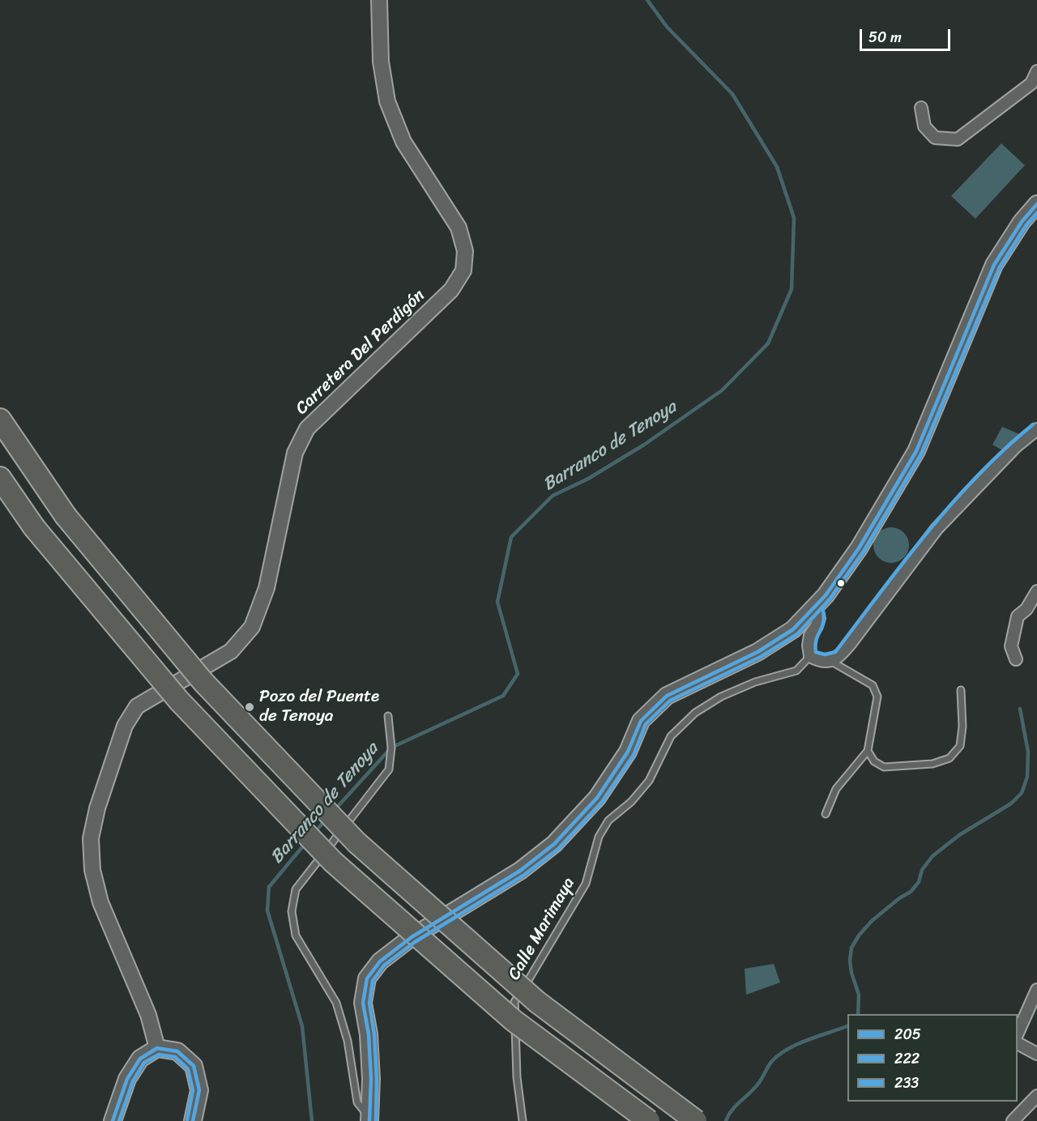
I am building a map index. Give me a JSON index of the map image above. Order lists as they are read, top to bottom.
{
  "streets": {
    "street": ["Carretera Del Perdigón"],
    "lane": ["Calle Marimaya"]
  },
  "water": ["Barranco de Tenoya"],
  "places": ["Pozo del Puente de Tenoya"],
  "lines": ["transit line 205", "transit line 222", "transit line 233"],
  "legend": ["205", "222", "233"],
  "scale_bar": "50 m"
}
